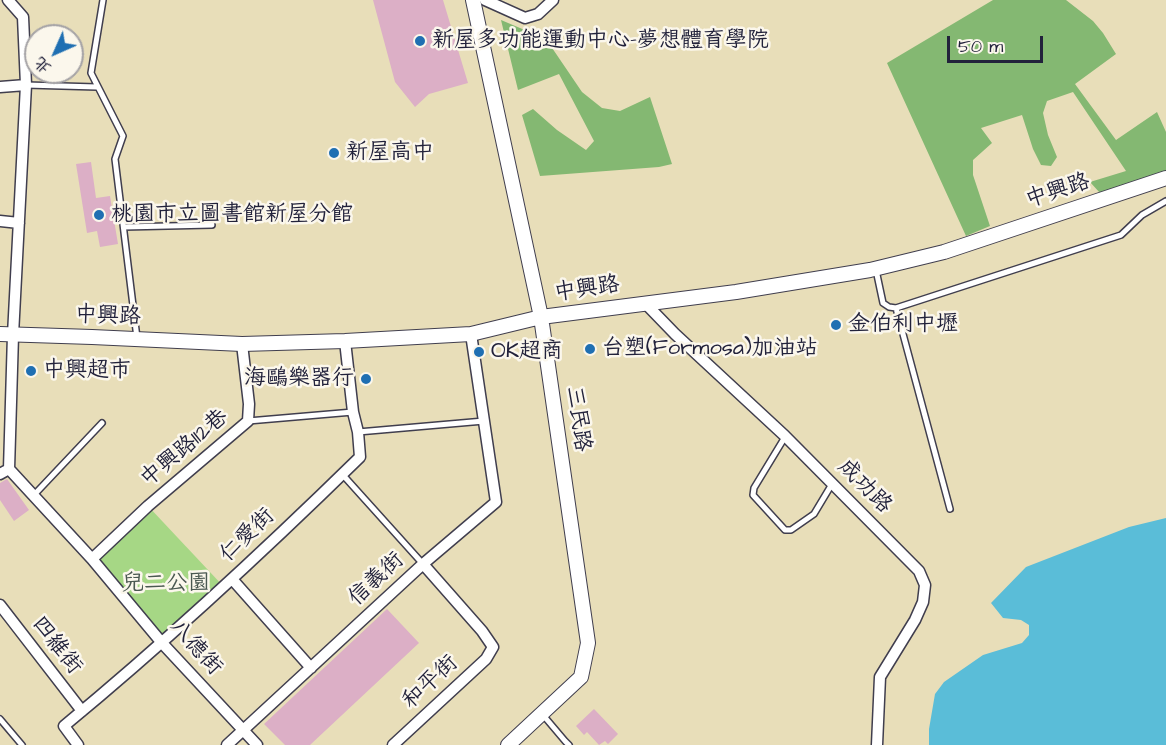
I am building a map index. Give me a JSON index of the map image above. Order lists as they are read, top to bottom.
{
  "streets": {
    "street": [
      "中興路",
      "三民路",
      "中興路112巷",
      "成功路",
      "仁愛街",
      "信義街",
      "四維街",
      "八德街",
      "和平街"
    ]
  },
  "crossings": [
    ["中興路", "三民路"],
    ["中興路", "中興路112巷"],
    ["中興路", "成功路"],
    ["中興路", "仁愛街"],
    ["中興路112巷", "八德街"],
    ["仁愛街", "四維街"],
    ["仁愛街", "八德街"],
    ["信義街", "八德街"],
    ["信義街", "和平街"]
  ],
  "parks": ["兒二公園"],
  "places": [
    "新屋多功能運動中心-夢想體育學院",
    "新屋高中",
    "桃園市立圖書館新屋分館",
    "金伯利中壢",
    "台塑(Formosa)加油站",
    "OK超商",
    "中興超市",
    "海鷗樂器行"
  ],
  "scale_bar": "50 m",
  "north": "bottom left"
}
